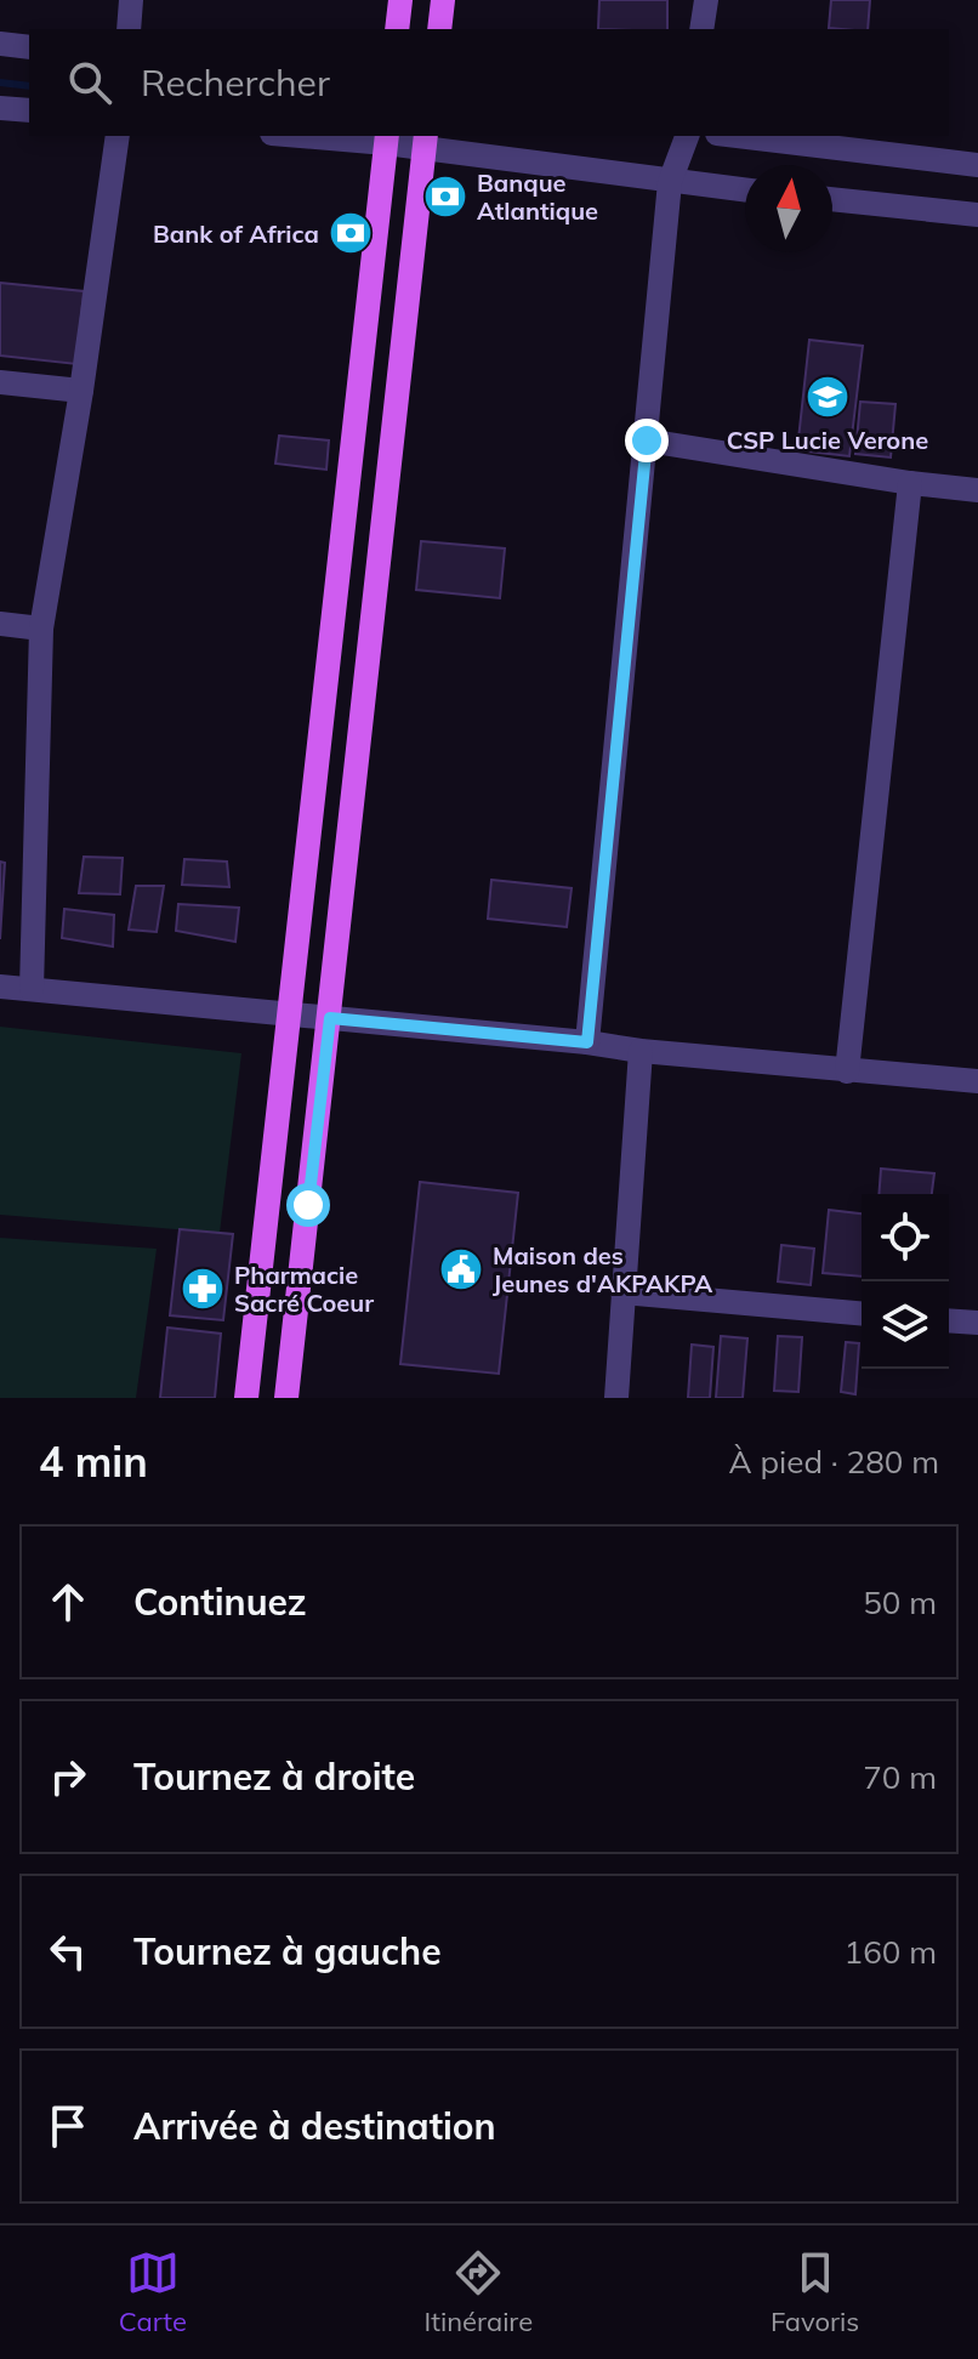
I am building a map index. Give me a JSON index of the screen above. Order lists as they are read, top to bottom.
{
  "places": {
    "bank": ["Banque Atlantique", "Bank of Africa"],
    "school or university": ["CSP Lucie Verone"],
    "public building": ["Maison des Jeunes d'AKPAKPA"],
    "pharmacy": ["Pharmacie Sacré Coeur"]
  },
  "north": "top",
  "page": {
    "search": "Rechercher",
    "heading": ["4 min", "À pied · 280 m"],
    "list": [
      ["Continuez", "50 m"],
      ["Tournez à droite", "70 m"],
      ["Tournez à gauche", "160 m"],
      "Arrivée à destination"
    ],
    "nav": ["Carte", "Itinéraire", "Favoris"]
  }
}
